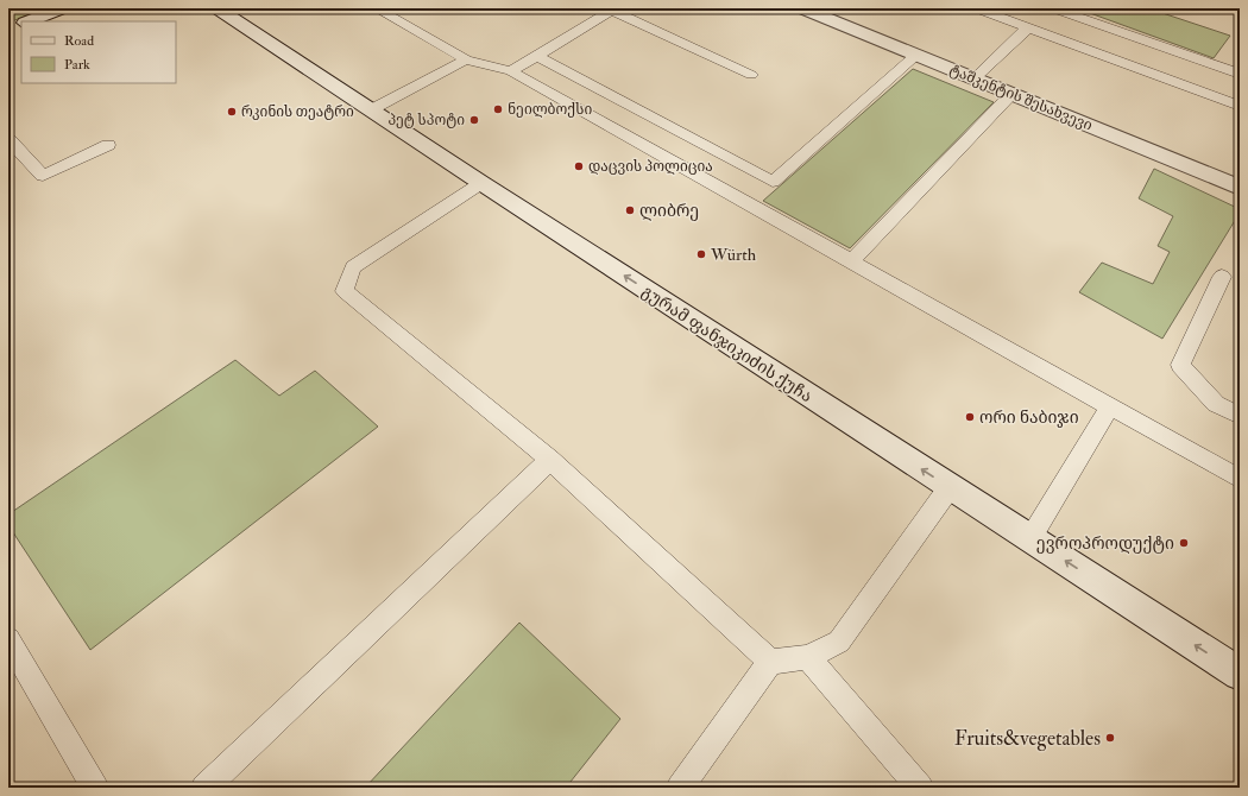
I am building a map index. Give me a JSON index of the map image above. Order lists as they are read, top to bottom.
{
  "streets": {
    "main road": ["ტაშკენტის შესახვევი", "გურამ ფანჯიკიძის ქუჩა"]
  },
  "one_way": ["გურამ ფანჯიკიძის ქუჩა"],
  "places": [
    "ნეილბოქსი",
    "რკინის თეატრი",
    "პეტ სპოტი",
    "დაცვის პოლიცია",
    "ლიბრე",
    "Würth",
    "ორი ნაბიჯი",
    "ევროპროდუქტი",
    "Fruits&vegetables"
  ],
  "legend": ["Road", "Park"]
}
